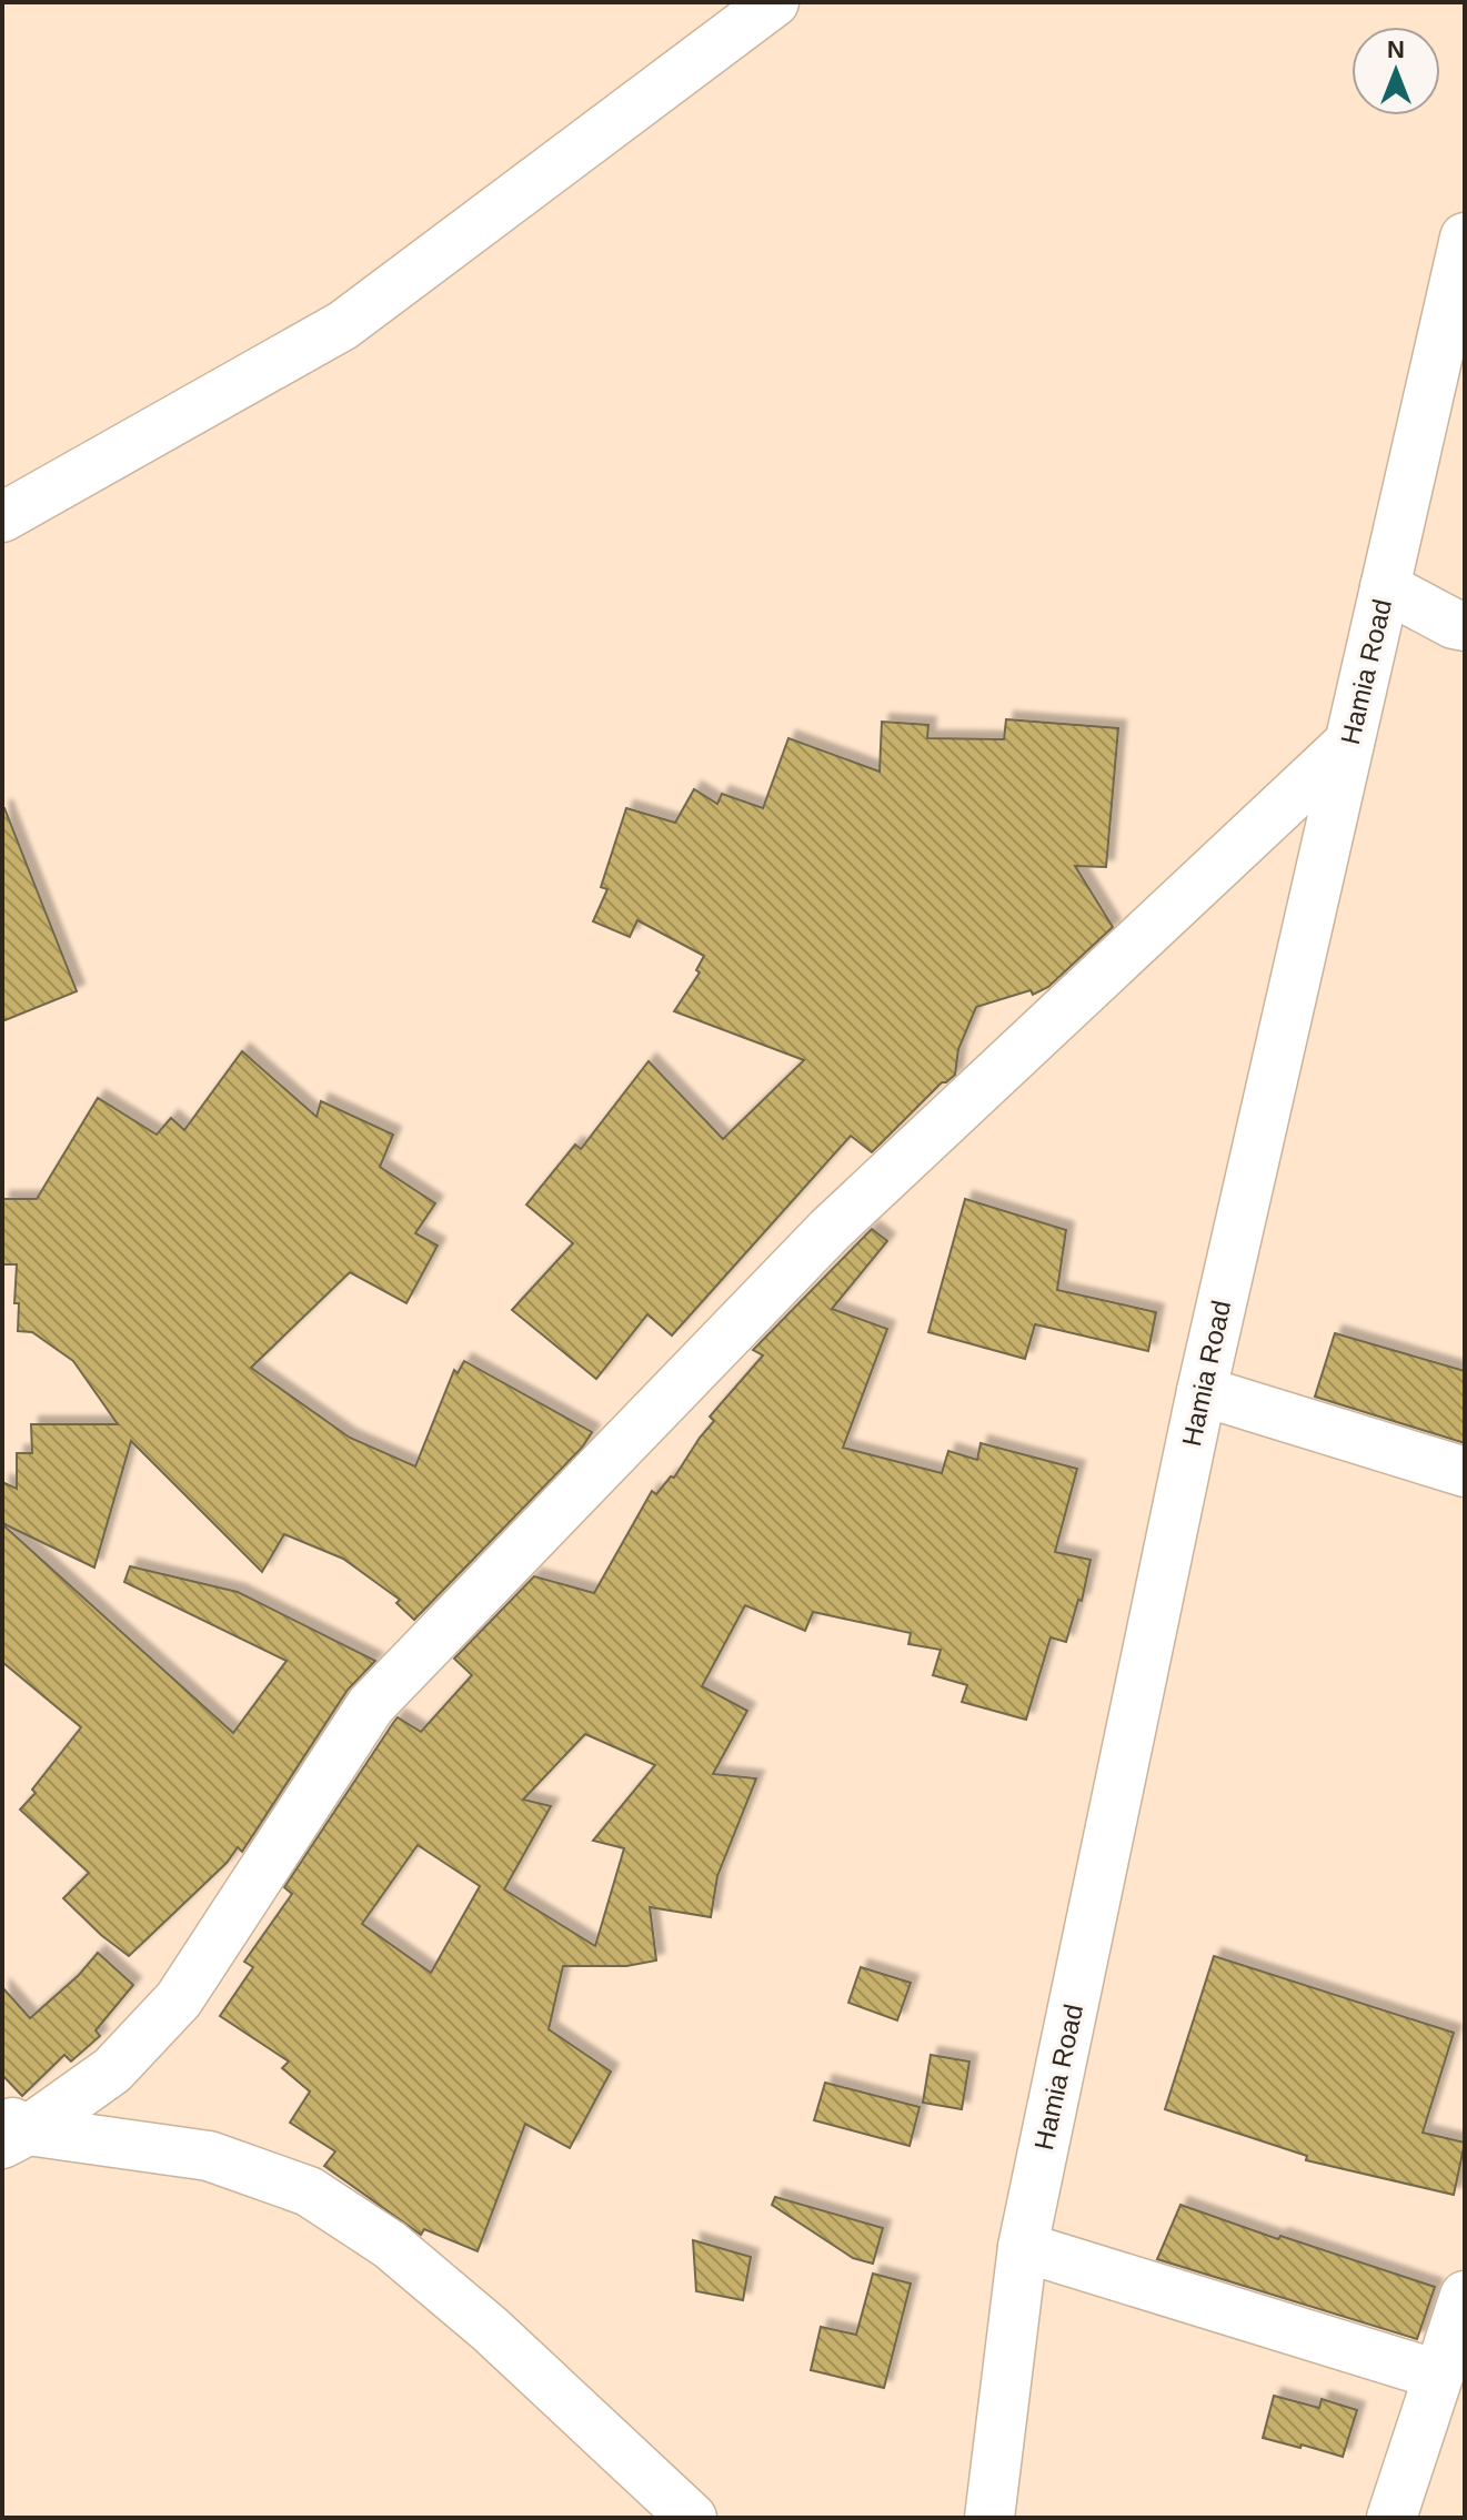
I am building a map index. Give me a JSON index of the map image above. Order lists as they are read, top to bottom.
{
  "streets": {
    "street": ["Hamia Road"]
  },
  "north": "top"
}
